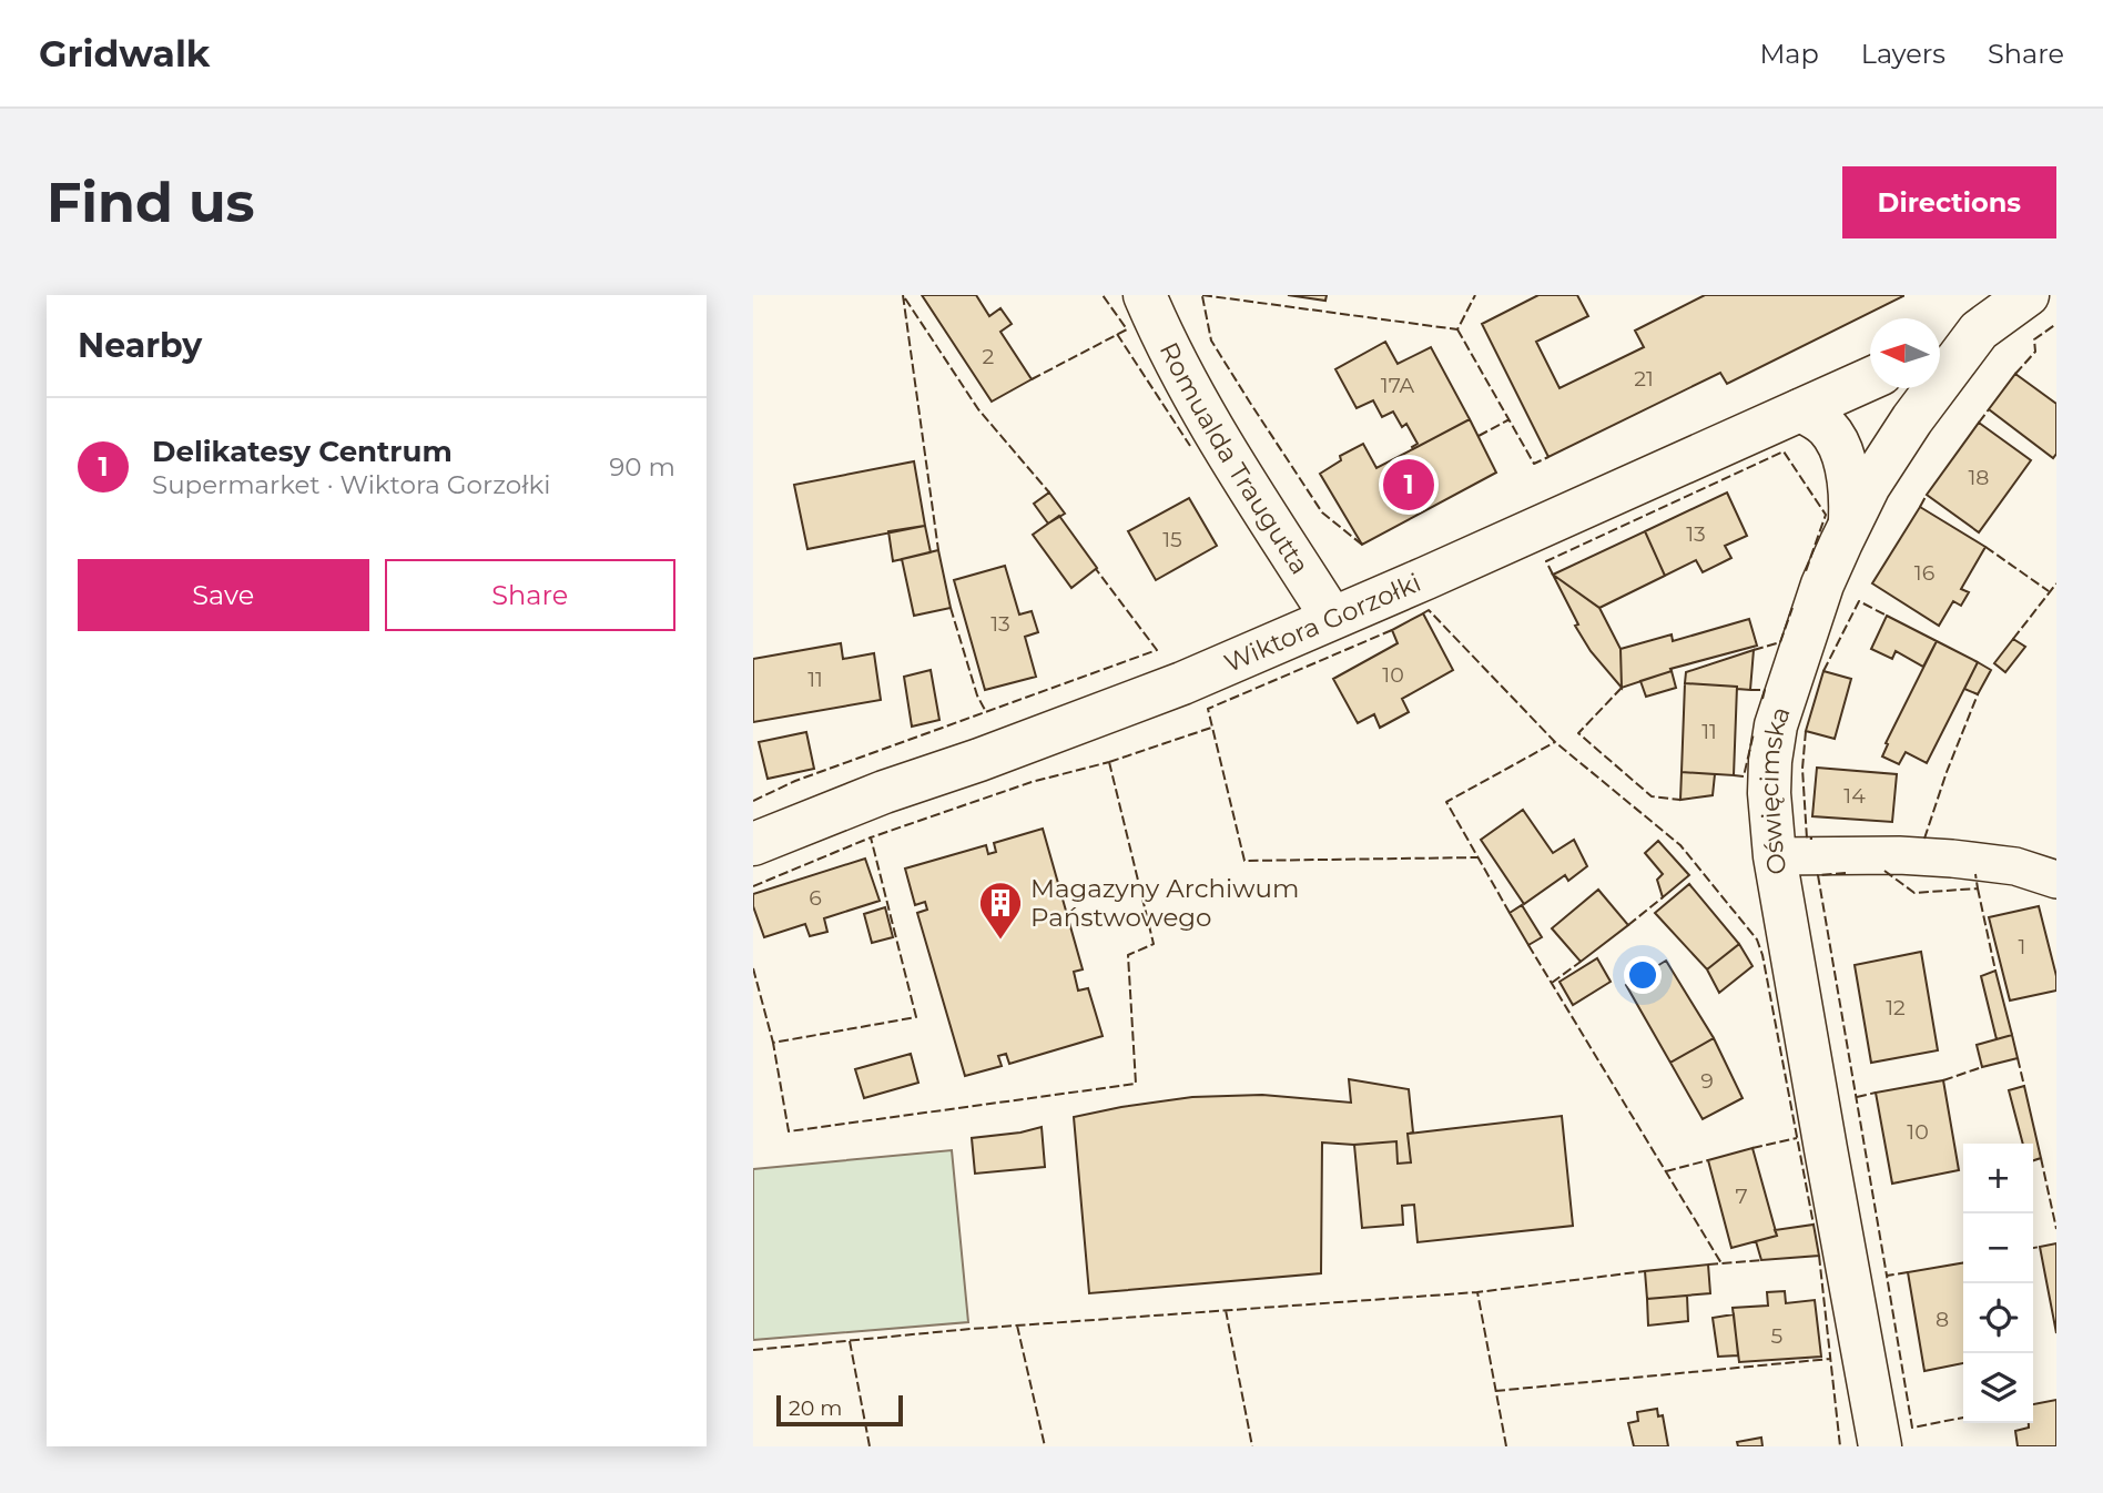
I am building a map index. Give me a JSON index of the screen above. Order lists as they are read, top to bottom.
{
  "streets": {
    "main road": ["Romualda Traugutta", "Wiktora Gorzołki", "Oświęcimska"]
  },
  "crossings": [
    ["Romualda Traugutta", "Wiktora Gorzołki"]
  ],
  "places": {
    "building": ["Magazyny Archiwum Państwowego"]
  },
  "house_numbers": [
    "2",
    "21",
    "17A",
    "18",
    "13",
    "15",
    "16",
    "13",
    "10",
    "11",
    "11",
    "14",
    "6",
    "1",
    "12",
    "9",
    "10",
    "7",
    "8",
    "5"
  ],
  "scale_bar": "20 m",
  "north": "left",
  "page": {
    "header": "Gridwalk",
    "nav": ["Map", "Layers", "Share"],
    "buttons": [
      "Directions",
      ["Save", "Share"]
    ],
    "title": "Find us",
    "heading": "Nearby",
    "list": [
      {
        "mark": "1",
        "name": "Delikatesy Centrum",
        "note": "Supermarket · Wiktora Gorzołki",
        "value": "90 m"
      }
    ],
    "pins": "1",
    "map_buttons": ["+", "−"],
    "scale": "20 m"
  }
}
